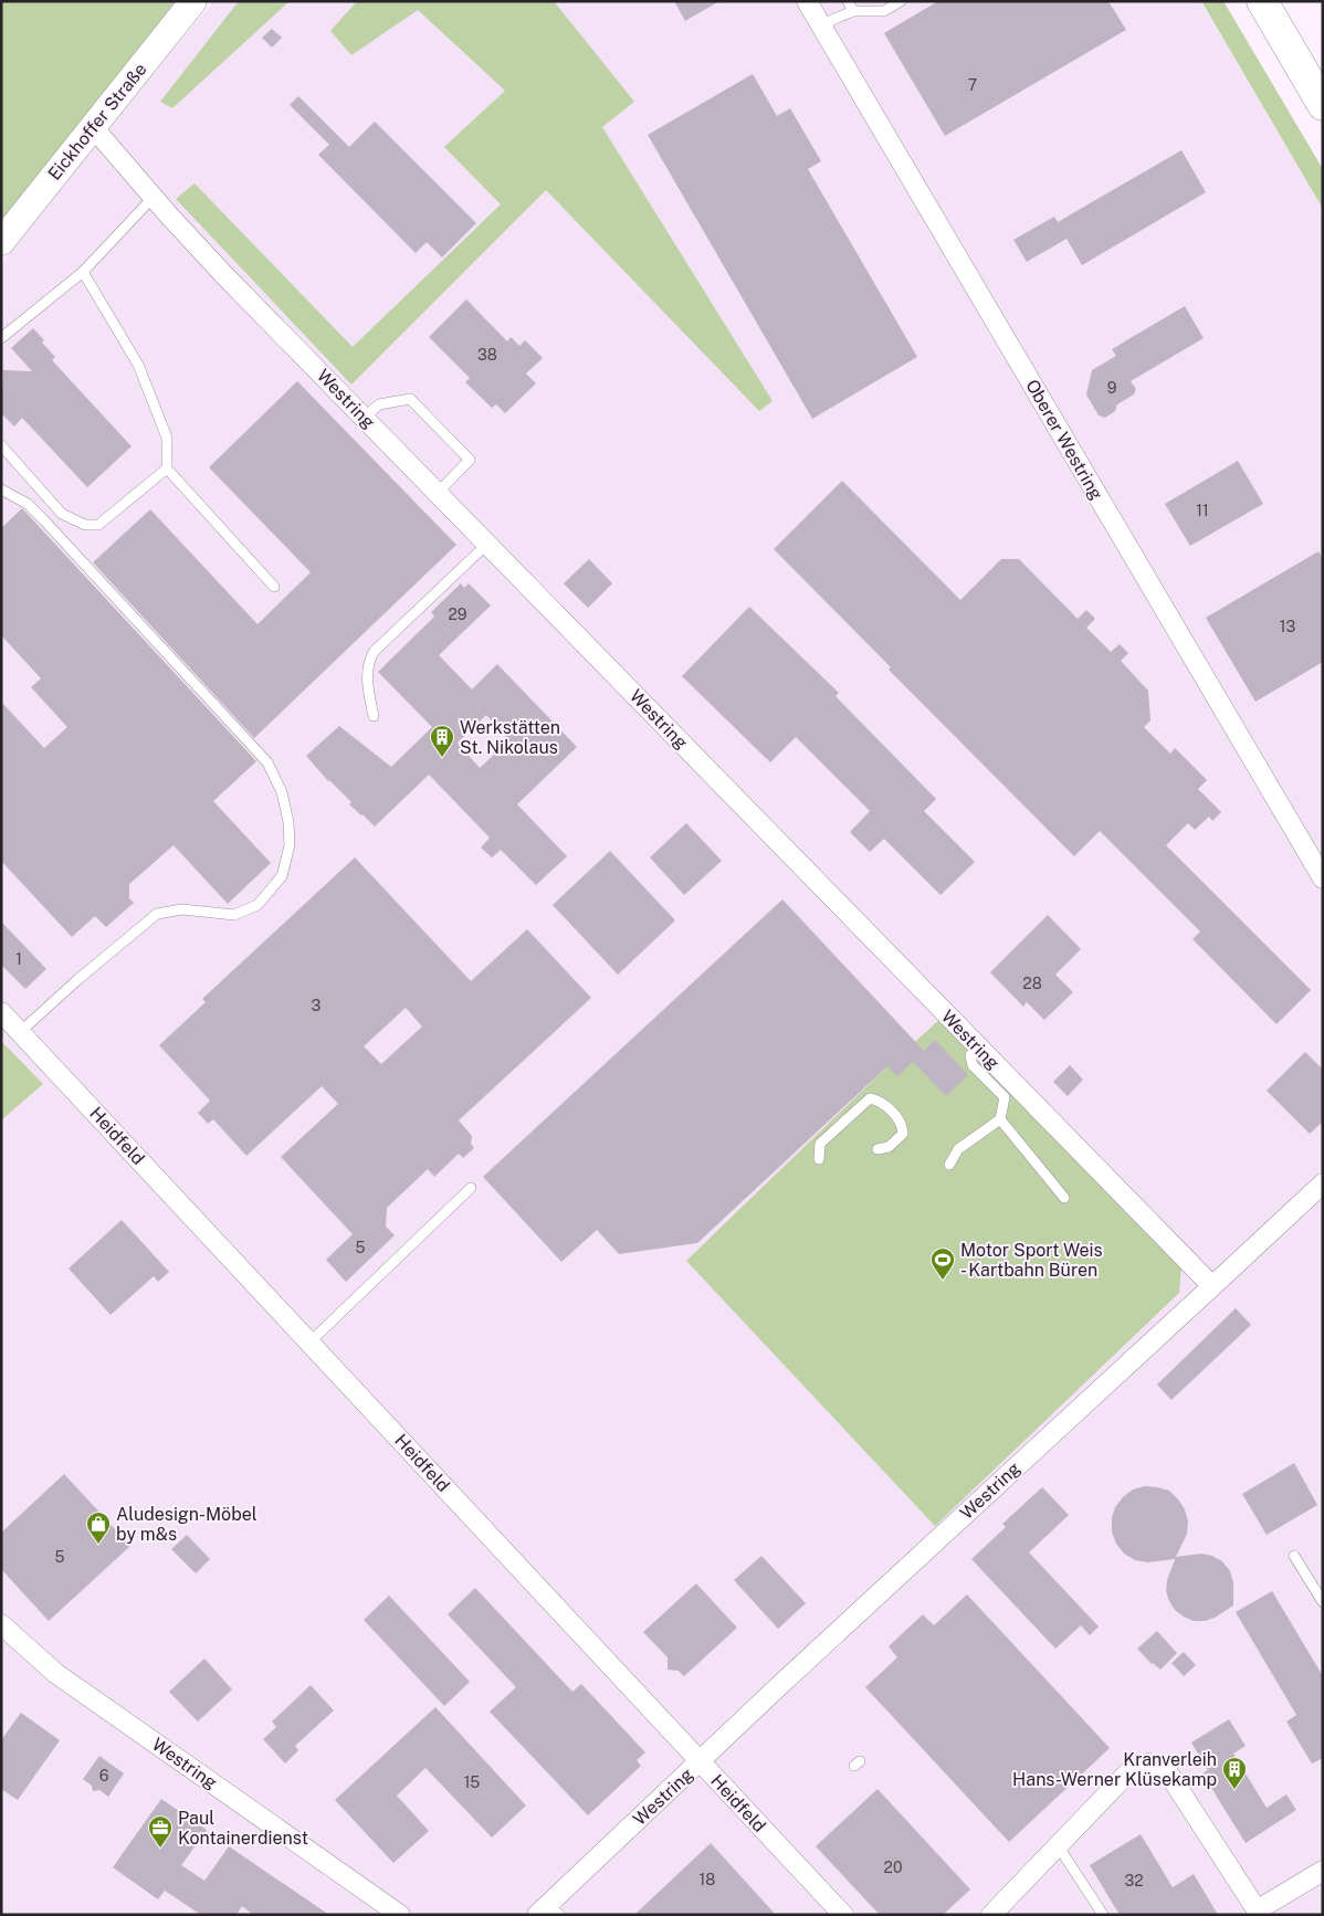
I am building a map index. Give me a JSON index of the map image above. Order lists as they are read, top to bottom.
{
  "streets": {
    "main road": ["Eickhoffer Straße"],
    "street": ["Westring", "Oberer Westring", "Heidfeld"]
  },
  "crossings": [
    ["Eickhoffer Straße", "Westring"],
    ["Westring", "Heidfeld"]
  ],
  "places": {
    "building": ["Werkstätten St. Nikolaus", "Kranverleih Hans-Werner Klüsekamp"],
    "sports": ["Motor Sport Weis - Kartbahn Büren"],
    "shop": ["Aludesign-Möbel by m&s"],
    "office": ["Paul Kontainerdienst"]
  },
  "house_numbers": [
    "7",
    "38",
    "9",
    "11",
    "29",
    "13",
    "1",
    "28",
    "3",
    "5",
    "5",
    "6",
    "15",
    "20",
    "18",
    "32"
  ]
}
